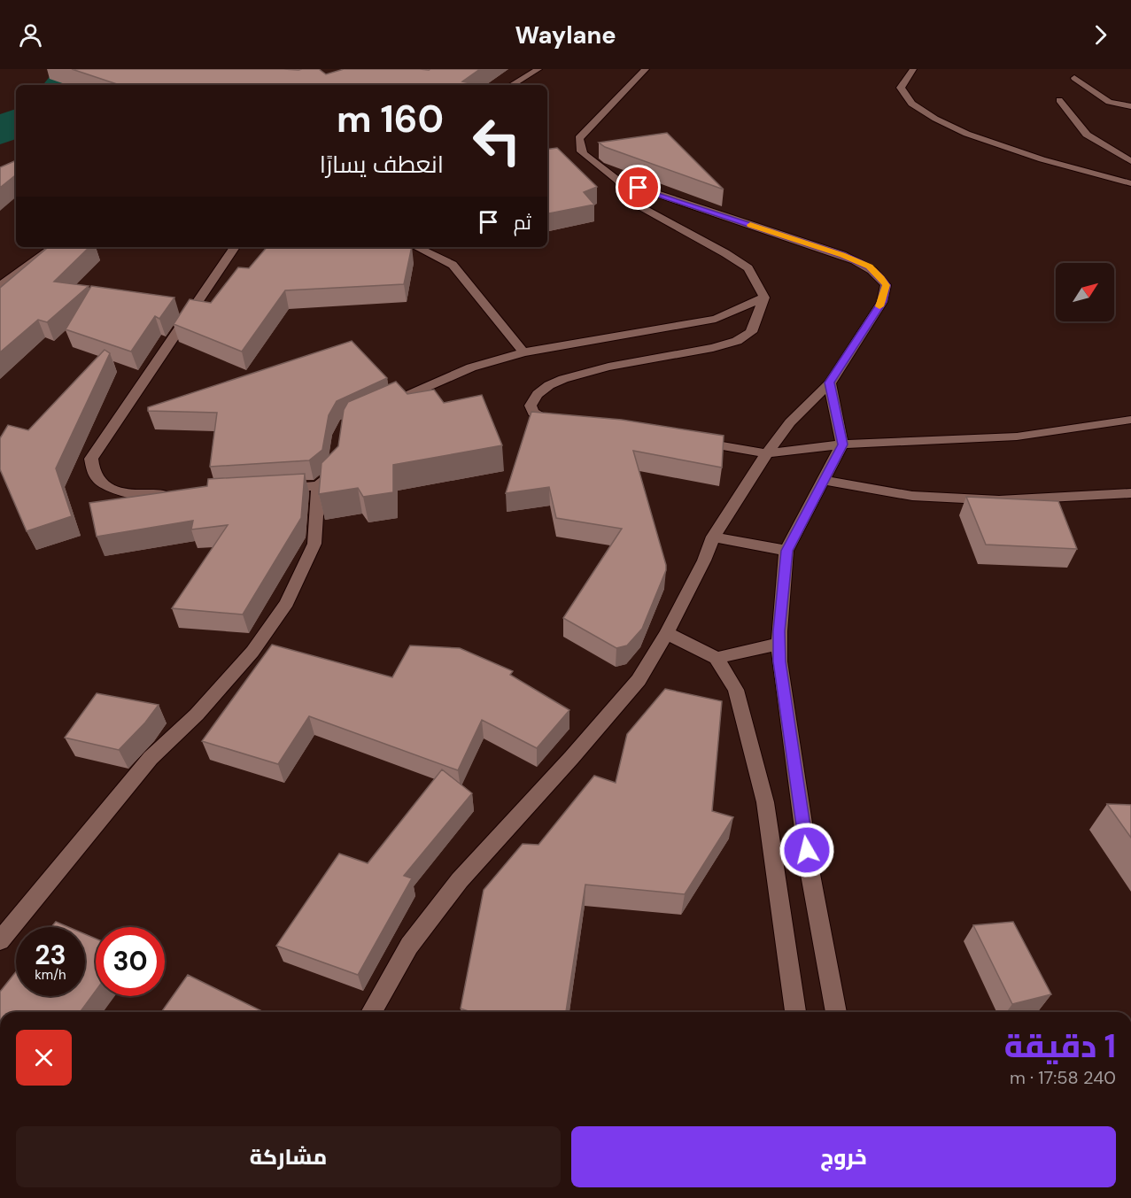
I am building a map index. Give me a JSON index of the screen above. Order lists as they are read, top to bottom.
{
  "north": "top right",
  "page": {
    "header": "Waylane",
    "turn": ["160 m", "انعطف يسارًا"],
    "then": "ثم",
    "speed": "23 km/h",
    "limit": "30",
    "heading": ["1 دقيقة", "240 m · 17:58"],
    "buttons": ["خروج", "مشاركة"]
  }
}
